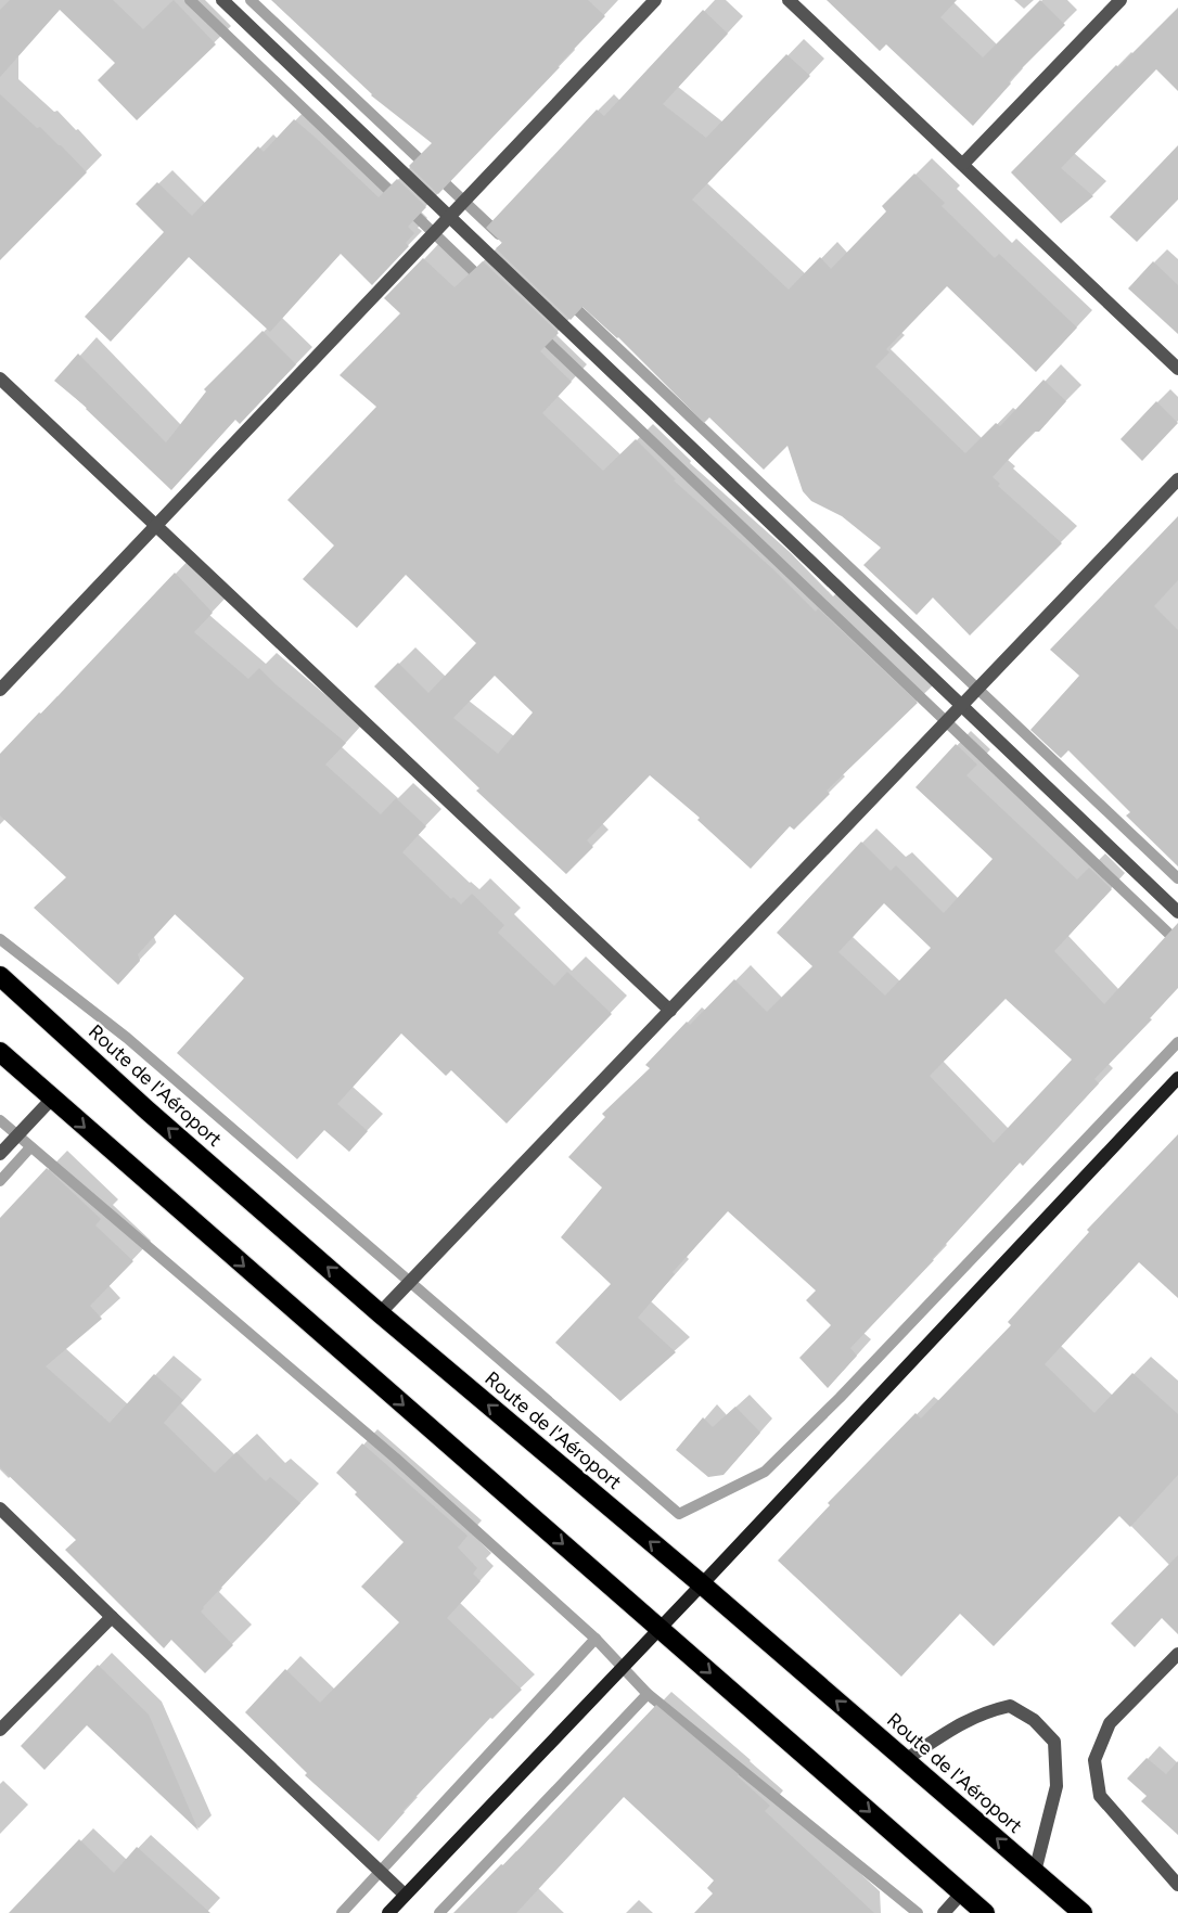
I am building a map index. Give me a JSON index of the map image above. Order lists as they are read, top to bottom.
{
  "streets": {
    "highway": ["Route de l'Aéroport"]
  }
}
